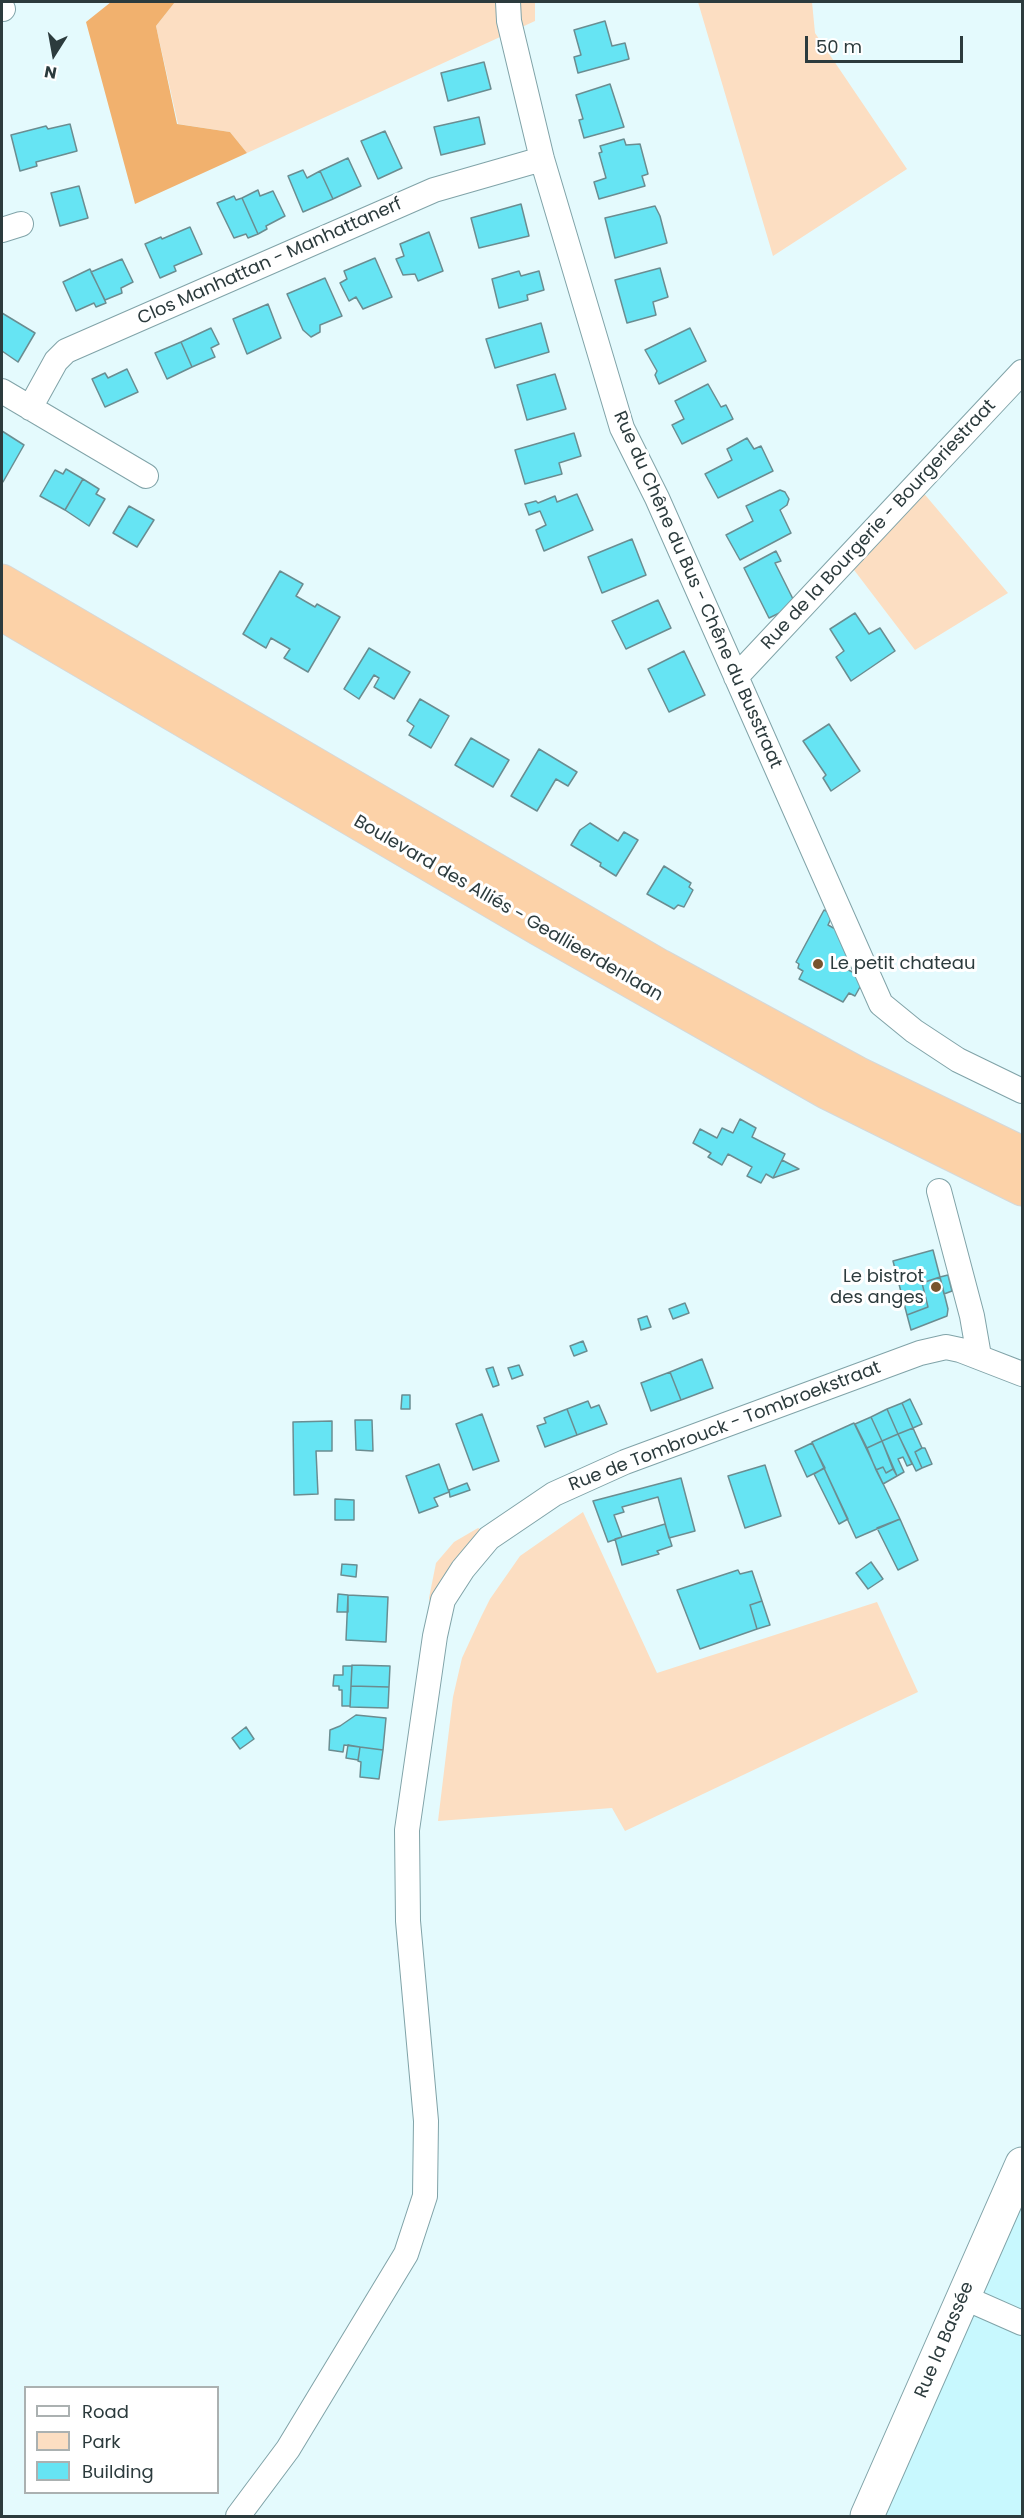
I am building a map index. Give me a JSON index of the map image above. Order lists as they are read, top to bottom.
{
  "streets": {
    "highway": ["Boulevard des Alliés - Geallieerdenlaan"],
    "main road": ["Rue la Bassée"],
    "street": [
      "Clos Manhattan - Manhattanerf",
      "Rue de la Bourgerie - Bourgeriestraat",
      "Rue du Chêne du Bus - Chêne du Busstraat",
      "Rue de Tombrouck - Tombroekstraat"
    ]
  },
  "crossings": [
    ["Clos Manhattan - Manhattanerf", "Rue du Chêne du Bus - Chêne du Busstraat"],
    ["Rue de la Bourgerie - Bourgeriestraat", "Rue du Chêne du Bus - Chêne du Busstraat"]
  ],
  "places": ["Le petit chateau", "Le bistrot des anges"],
  "legend": ["Road", "Park", "Building"],
  "scale_bar": "50 m",
  "north": "bottom"
}
